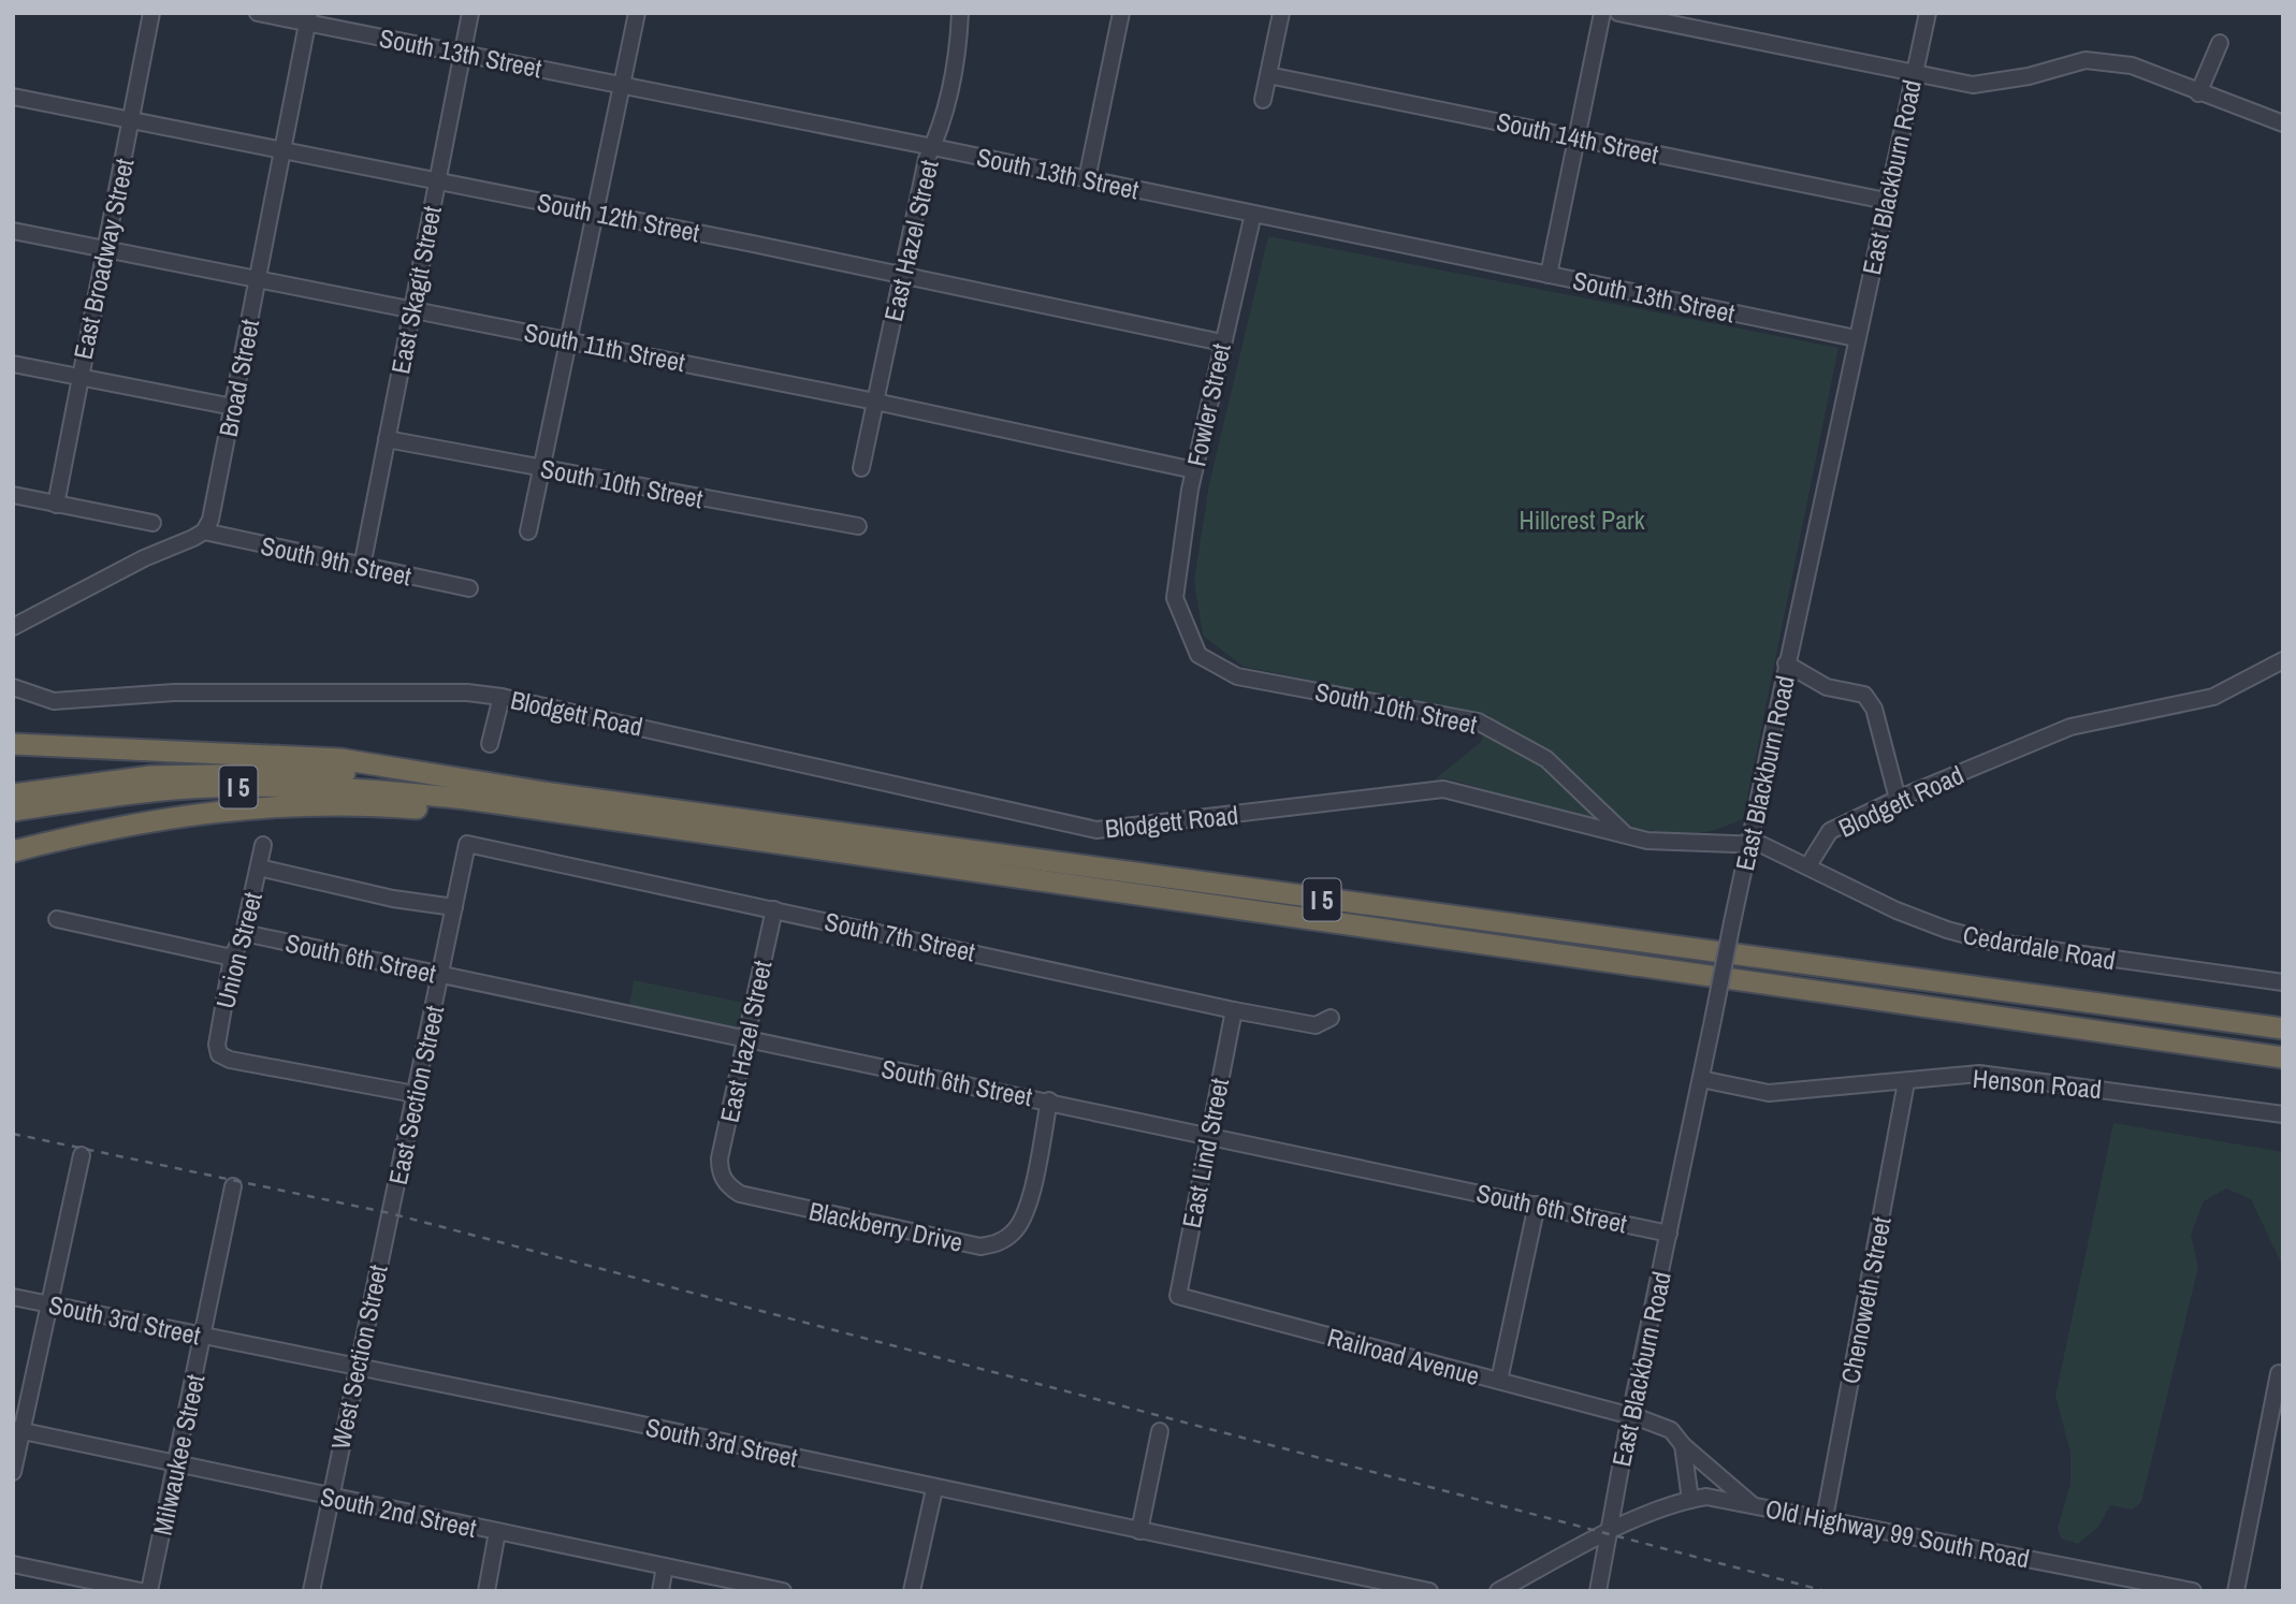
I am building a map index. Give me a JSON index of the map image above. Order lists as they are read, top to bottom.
{
  "streets": {
    "highway": ["I 5"],
    "street": [
      "South 13th Street",
      "South 14th Street",
      "East Blackburn Road",
      "South 12th Street",
      "East Hazel Street",
      "East Broadway Street",
      "East Skagit Street",
      "South 11th Street",
      "Broad Street",
      "Fowler Street",
      "South 10th Street",
      "South 9th Street",
      "Blodgett Road",
      "South 7th Street",
      "Cedardale Road",
      "Union Street",
      "South 6th Street",
      "Henson Road",
      "East Section Street",
      "East Lind Street",
      "Blackberry Drive",
      "Chenoweth Street",
      "South 3rd Street",
      "Railroad Avenue",
      "West Section Street",
      "Milwaukee Street",
      "South 2nd Street",
      "Old Highway 99 South Road"
    ]
  },
  "crossings": [
    ["South 13th Street", "East Blackburn Road"],
    ["South 13th Street", "East Hazel Street"],
    ["South 13th Street", "East Skagit Street"],
    ["South 13th Street", "Broad Street"],
    ["South 13th Street", "Fowler Street"],
    ["South 14th Street", "East Blackburn Road"],
    ["East Blackburn Road", "Blodgett Road"],
    ["East Blackburn Road", "South 6th Street"],
    ["East Blackburn Road", "Henson Road"],
    ["East Blackburn Road", "Railroad Avenue"],
    ["East Blackburn Road", "Old Highway 99 South Road"],
    ["South 12th Street", "East Hazel Street"],
    ["South 12th Street", "East Broadway Street"],
    ["South 12th Street", "East Skagit Street"],
    ["South 12th Street", "Broad Street"],
    ["South 12th Street", "Fowler Street"],
    ["East Hazel Street", "South 11th Street"],
    ["East Hazel Street", "South 7th Street"],
    ["East Hazel Street", "South 6th Street"],
    ["East Hazel Street", "Blackberry Drive"],
    ["East Broadway Street", "South 11th Street"],
    ["East Skagit Street", "South 11th Street"],
    ["East Skagit Street", "South 10th Street"],
    ["East Skagit Street", "South 9th Street"],
    ["South 11th Street", "Broad Street"],
    ["South 11th Street", "Fowler Street"],
    ["Broad Street", "South 9th Street"],
    ["Fowler Street", "South 10th Street"],
    ["South 10th Street", "Blodgett Road"],
    ["Blodgett Road", "Cedardale Road"],
    ["South 7th Street", "East Section Street"],
    ["South 7th Street", "East Lind Street"],
    ["Union Street", "South 6th Street"],
    ["Union Street", "East Section Street"],
    ["South 6th Street", "East Section Street"],
    ["South 6th Street", "East Lind Street"],
    ["South 6th Street", "Blackberry Drive"],
    ["Henson Road", "Chenoweth Street"],
    ["East Section Street", "West Section Street"],
    ["East Lind Street", "Railroad Avenue"],
    ["Chenoweth Street", "Old Highway 99 South Road"],
    ["South 3rd Street", "West Section Street"],
    ["South 3rd Street", "Milwaukee Street"],
    ["Railroad Avenue", "Old Highway 99 South Road"],
    ["West Section Street", "South 2nd Street"],
    ["Milwaukee Street", "South 2nd Street"]
  ],
  "parks": ["Hillcrest Park"]
}
